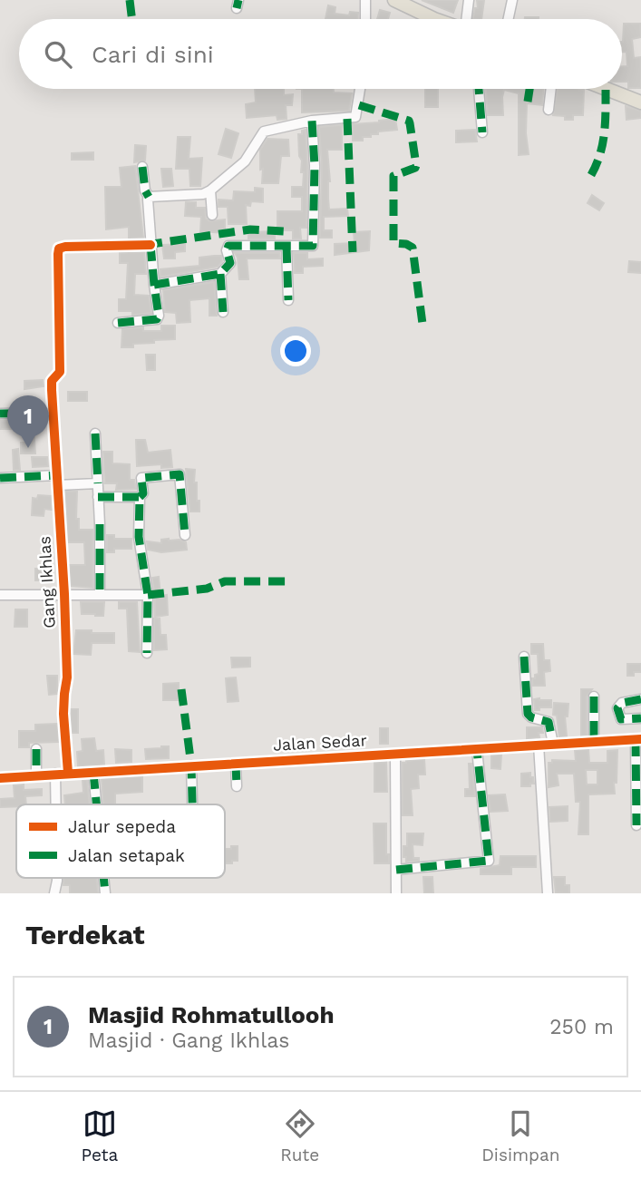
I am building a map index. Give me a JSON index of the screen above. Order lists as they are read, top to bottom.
{
  "streets": {
    "street": ["Gang Ikhlas", "Jalan Sedar"]
  },
  "crossings": [
    ["Gang Ikhlas", "Jalan Sedar"]
  ],
  "legend": ["Jalur sepeda", "Jalan setapak"],
  "page": {
    "search": "Cari di sini",
    "pins": "1",
    "heading": "Terdekat",
    "list": [
      {
        "mark": "1",
        "name": "Masjid Rohmatullooh",
        "note": "Masjid · Gang Ikhlas",
        "value": "250 m"
      }
    ],
    "nav": ["Peta", "Rute", "Disimpan"]
  }
}
